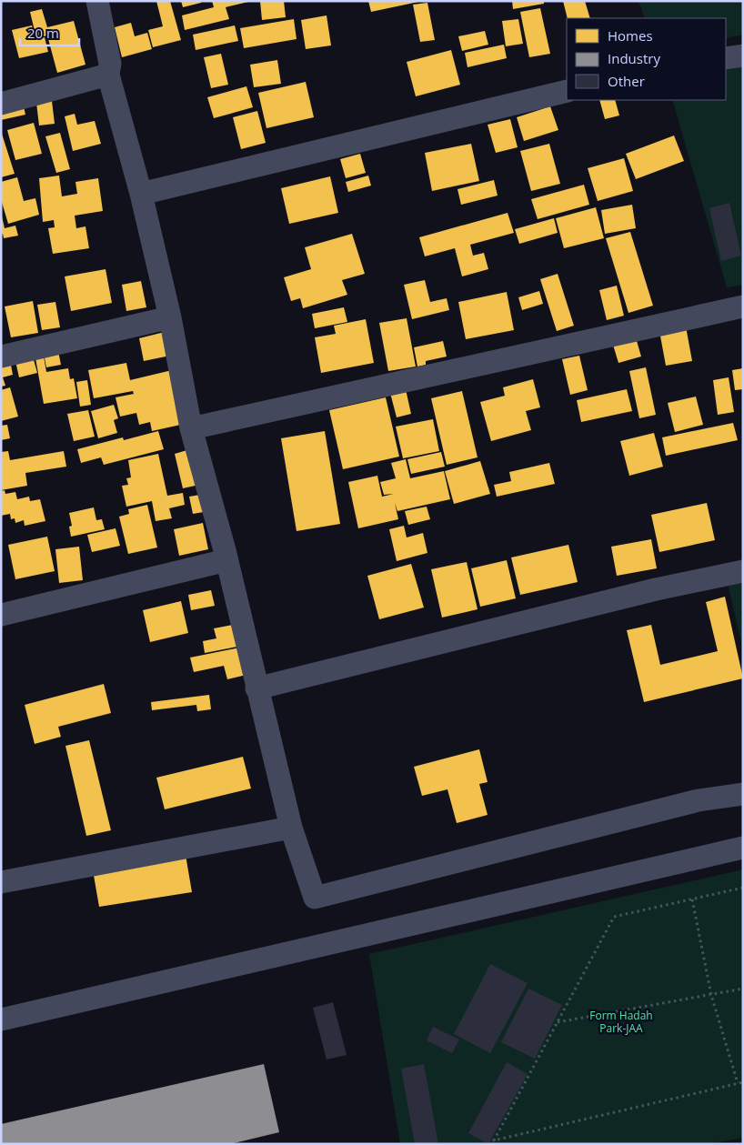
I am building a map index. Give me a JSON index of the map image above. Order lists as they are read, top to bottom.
{
  "parks": ["Form Hadah Park-JAA"],
  "legend": ["Homes", "Industry", "Other"],
  "scale_bar": "20 m"
}
